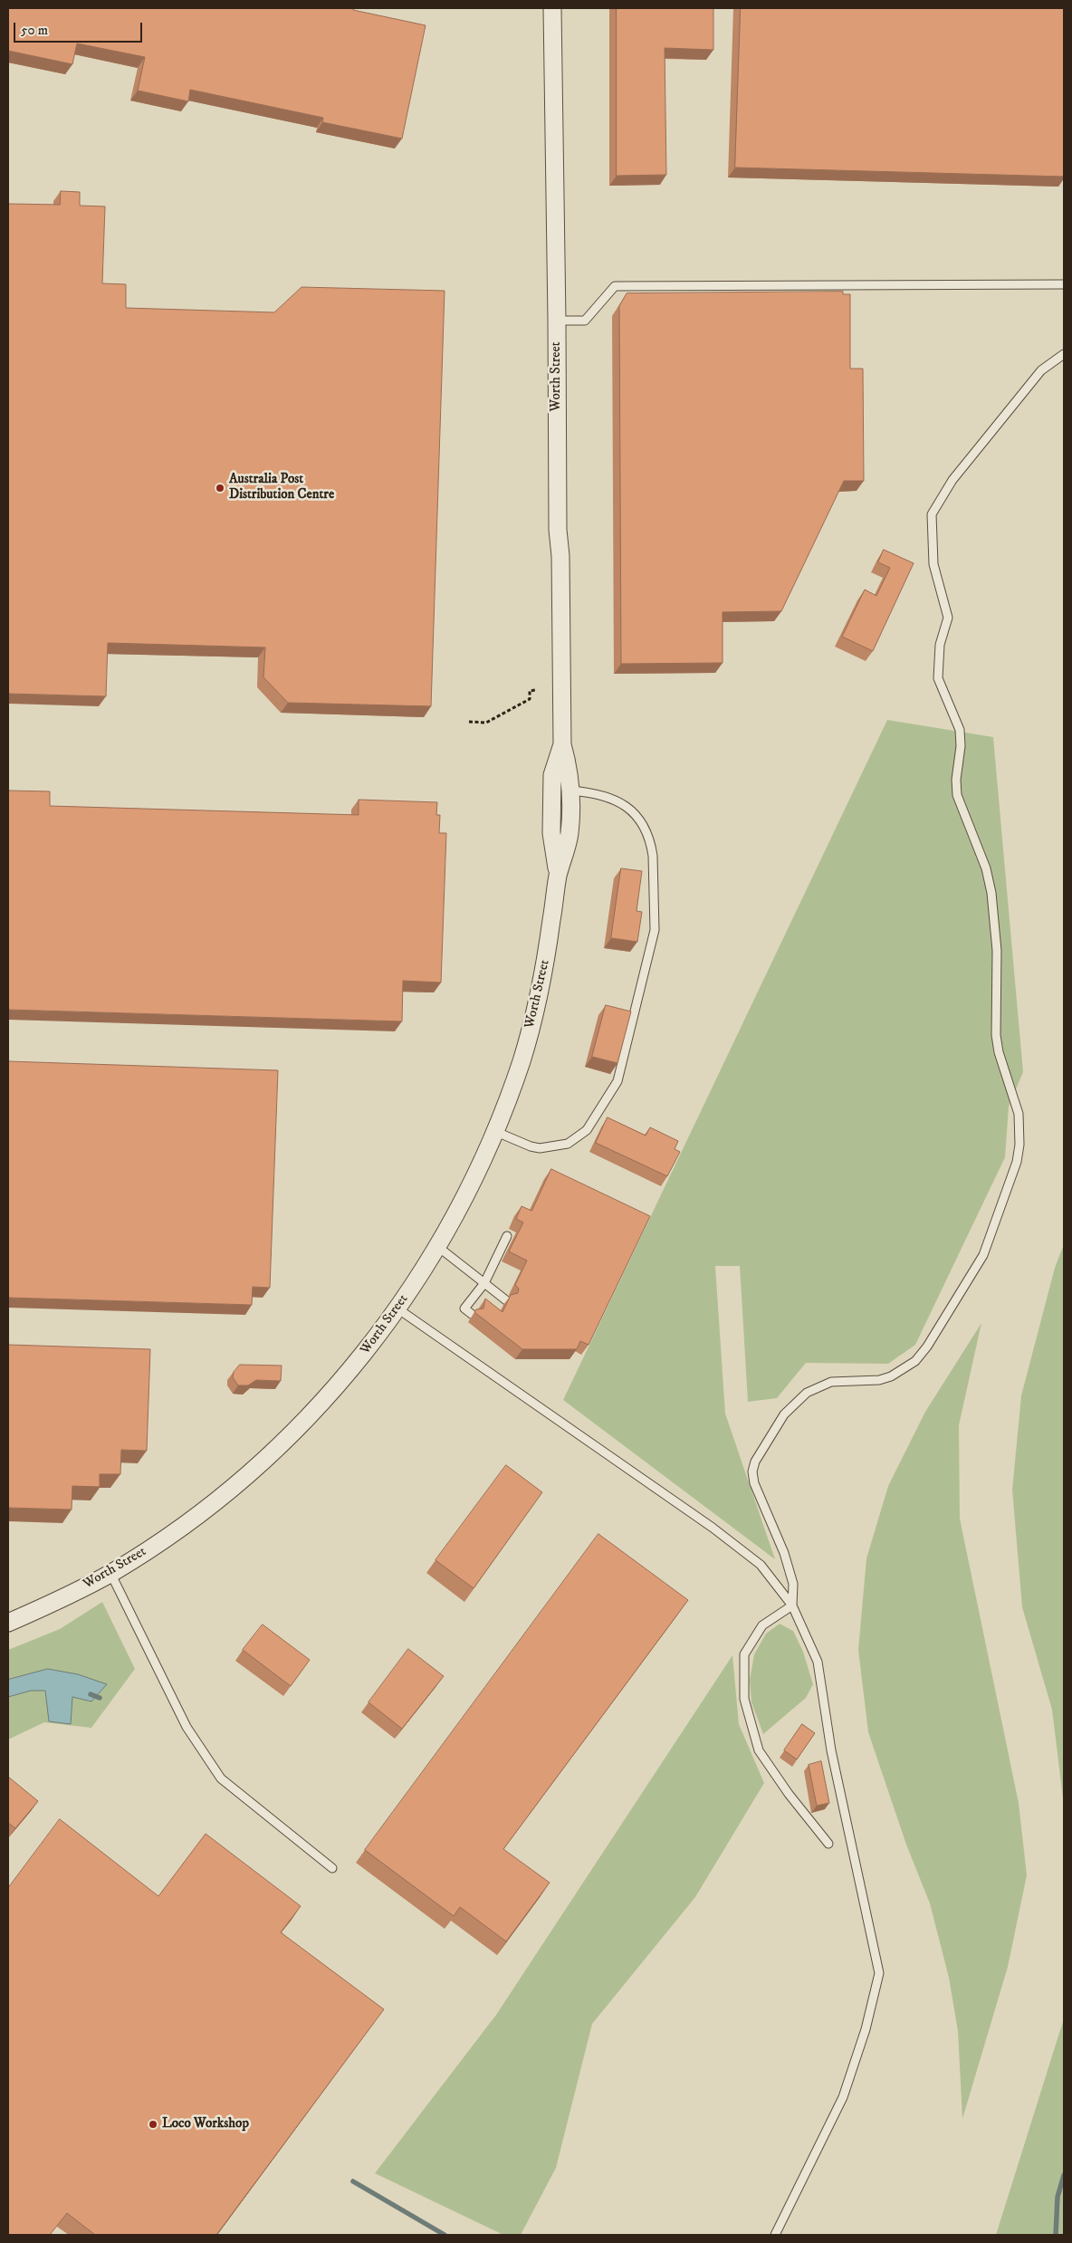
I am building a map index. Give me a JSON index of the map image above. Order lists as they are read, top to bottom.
{
  "streets": {
    "street": ["Worth Street"]
  },
  "places": ["Australia Post Distribution Centre", "Loco Workshop"],
  "scale_bar": "50 m"
}
